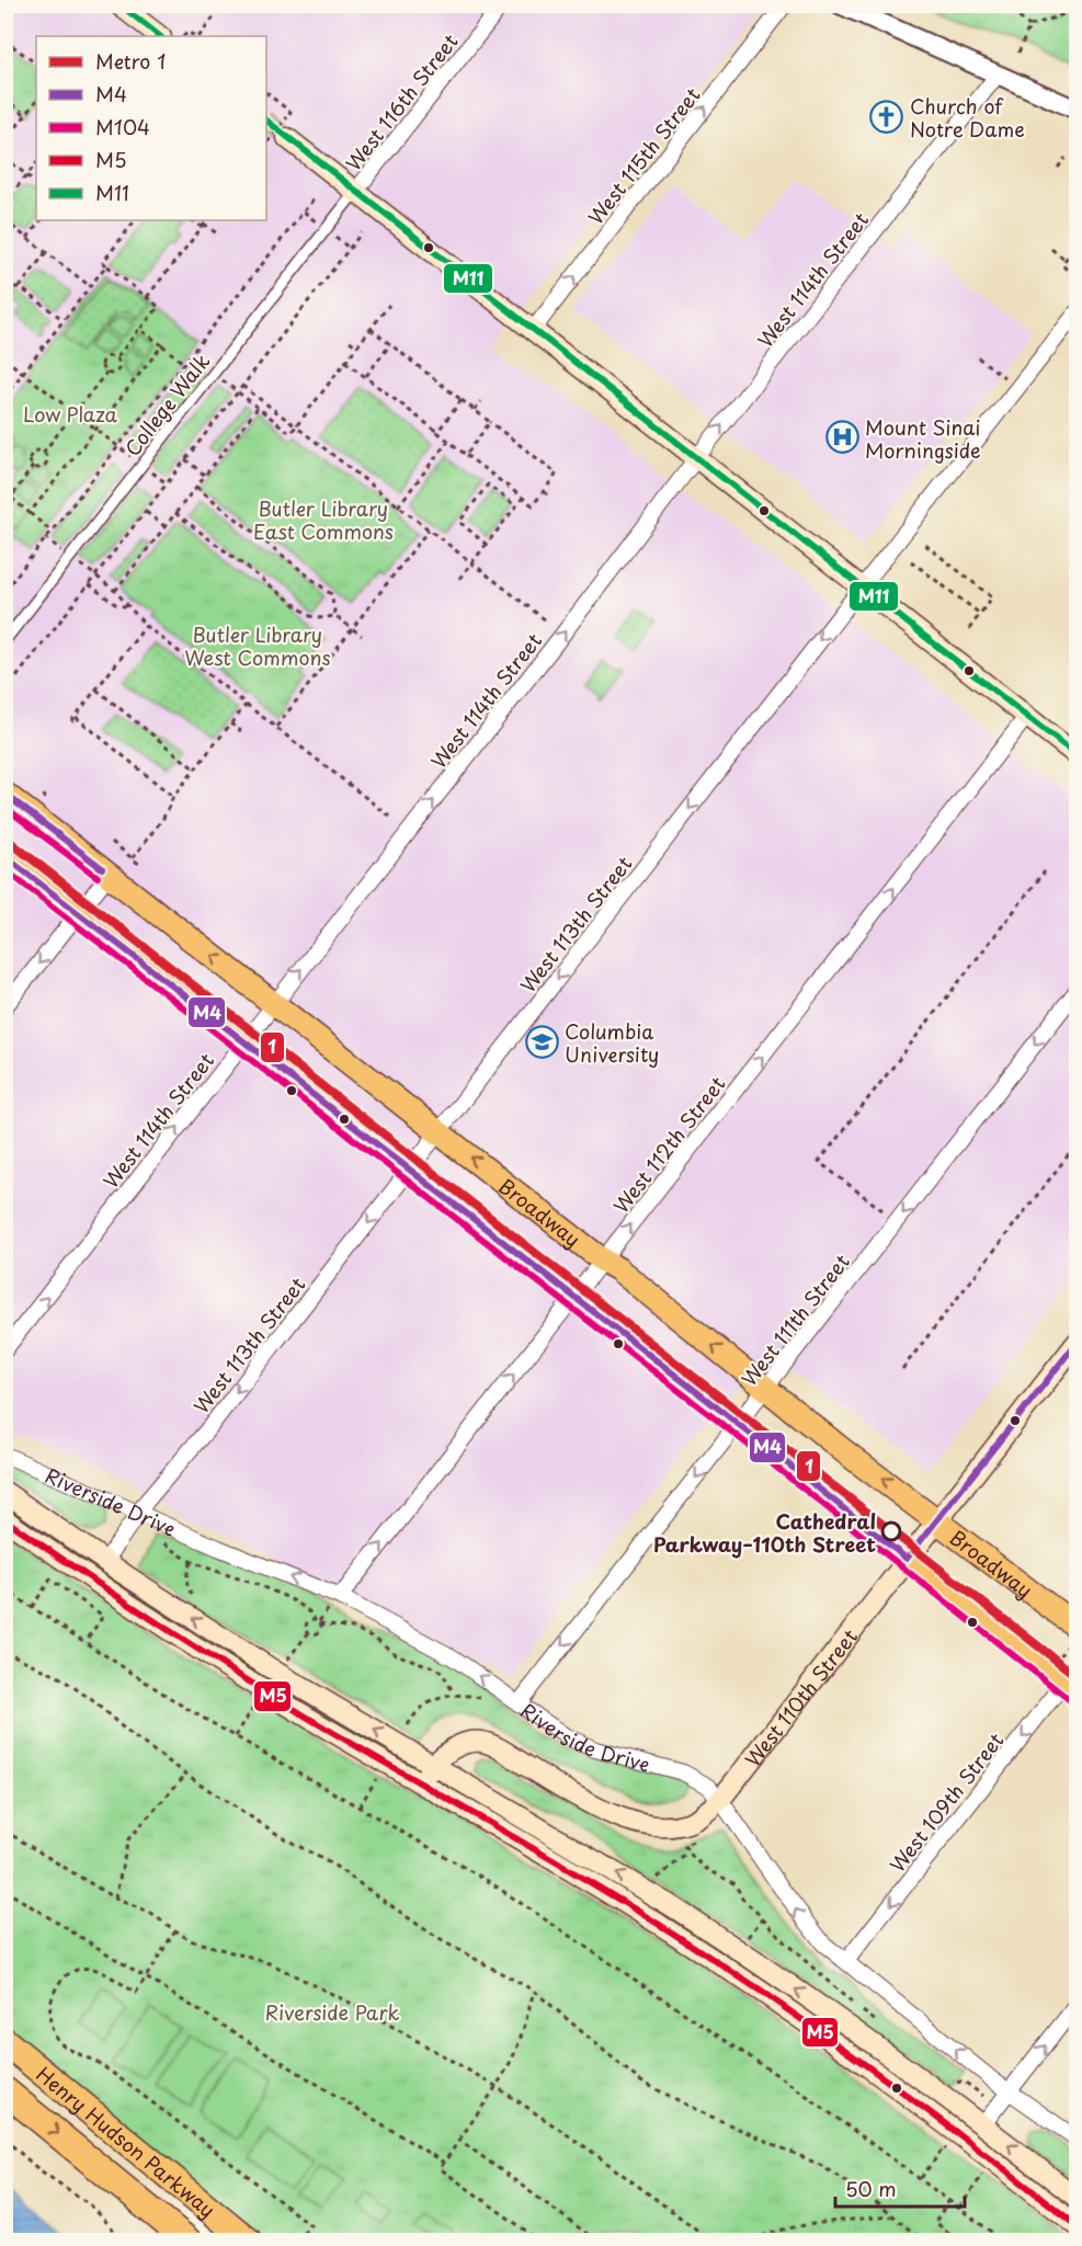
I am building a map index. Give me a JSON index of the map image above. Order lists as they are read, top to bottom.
{
  "streets": {
    "highway": ["Henry Hudson Parkway"],
    "main road": ["Broadway", "Riverside Drive", "West 110th Street"],
    "street": [
      "West 116th Street",
      "West 115th Street",
      "West 114th Street",
      "College Walk",
      "West 113th Street",
      "West 112th Street",
      "West 111th Street",
      "West 109th Street"
    ]
  },
  "crossings": [
    ["West 116th Street", "College Walk"],
    ["West 114th Street", "Broadway"],
    ["West 113th Street", "Broadway"],
    ["West 113th Street", "Riverside Drive"],
    ["West 112th Street", "Broadway"],
    ["West 112th Street", "Riverside Drive"],
    ["Broadway", "West 111th Street"],
    ["Broadway", "West 110th Street"],
    ["West 111th Street", "Riverside Drive"],
    ["Riverside Drive", "West 110th Street"],
    ["Riverside Drive", "West 109th Street"]
  ],
  "one_way": [
    "West 115th Street",
    "West 114th Street",
    "West 113th Street",
    "West 112th Street",
    "West 111th Street",
    "Riverside Drive",
    "West 109th Street"
  ],
  "parks": [
    "Low Plaza",
    "Butler Library East Commons",
    "Butler Library West Commons",
    "Riverside Park"
  ],
  "places": {
    "church": ["Church of Notre Dame"],
    "hospital": ["Mount Sinai Morningside"],
    "school or university": ["Columbia University"],
    "other": ["Cathedral Parkway–110th Street"]
  },
  "lines": [
    "transit line M11",
    "transit line M4",
    "transit line M104",
    "metro line 1",
    "transit line M5"
  ],
  "legend": [
    "Metro 1",
    "M4",
    "M104",
    "M5",
    "M11"
  ],
  "scale_bar": "50 m"
}
